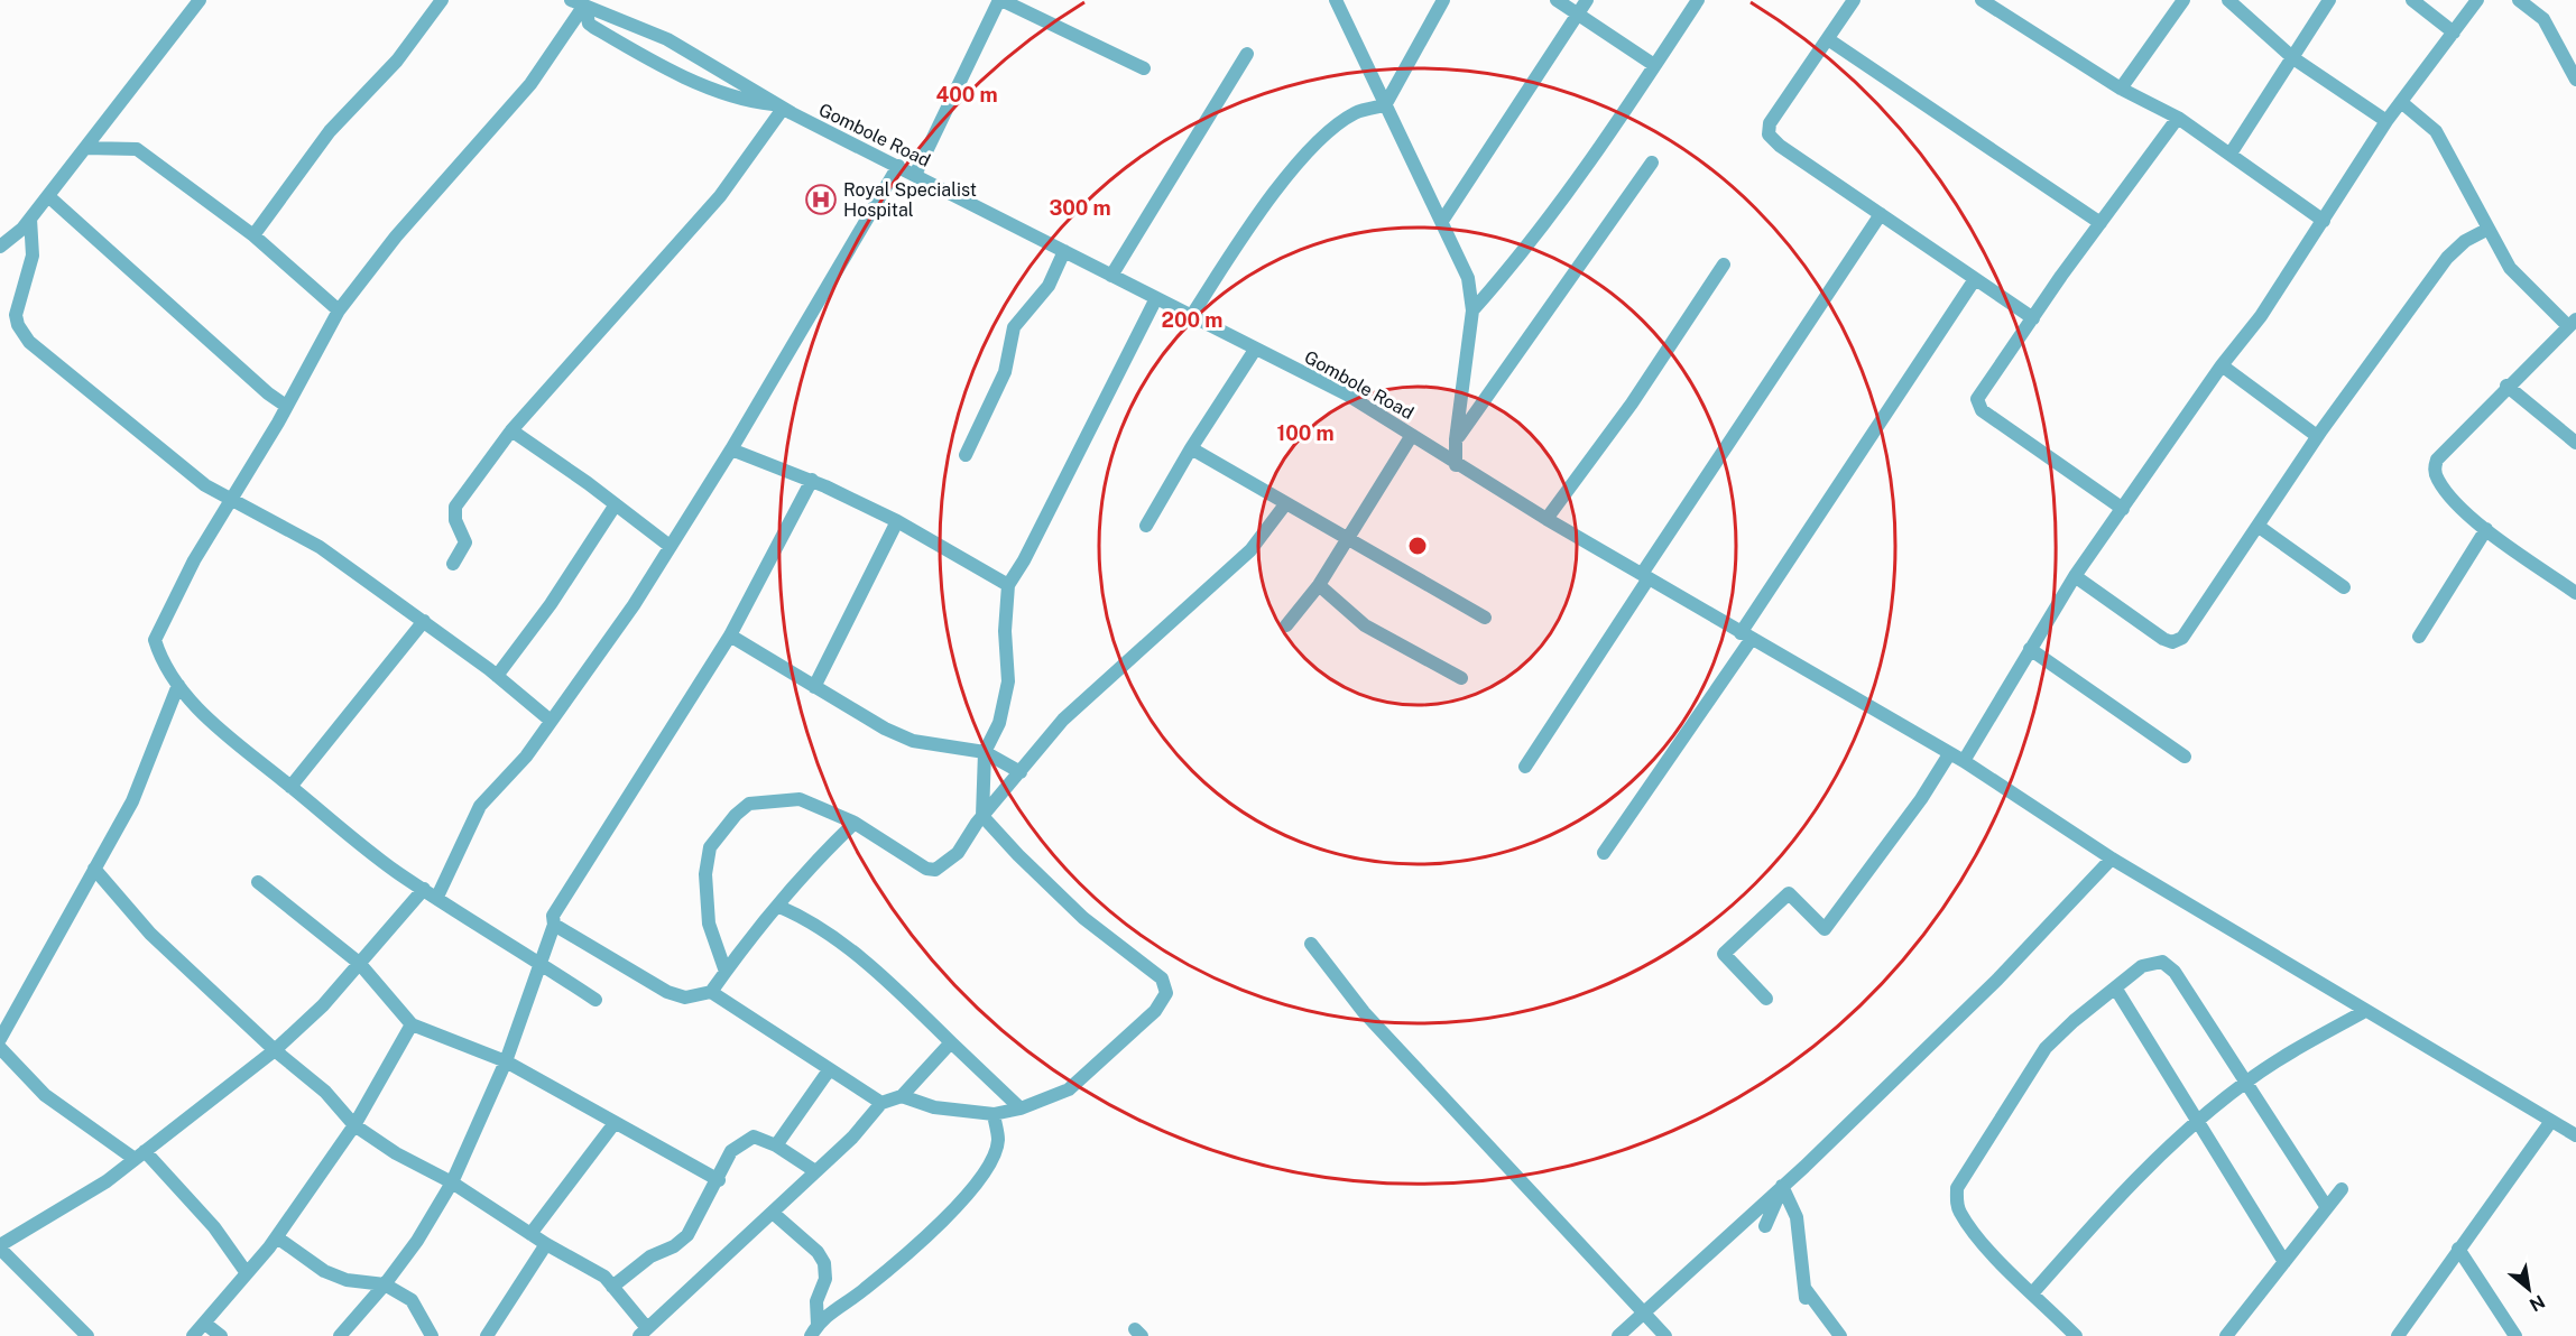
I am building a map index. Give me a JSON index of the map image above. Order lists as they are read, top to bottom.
{
  "streets": {
    "street": ["Gombole Road"]
  },
  "places": {
    "hospital": ["Royal Specialist Hospital"]
  },
  "north": "bottom right",
  "rings": [
    "400 m",
    "300 m",
    "200 m",
    "100 m"
  ]
}
